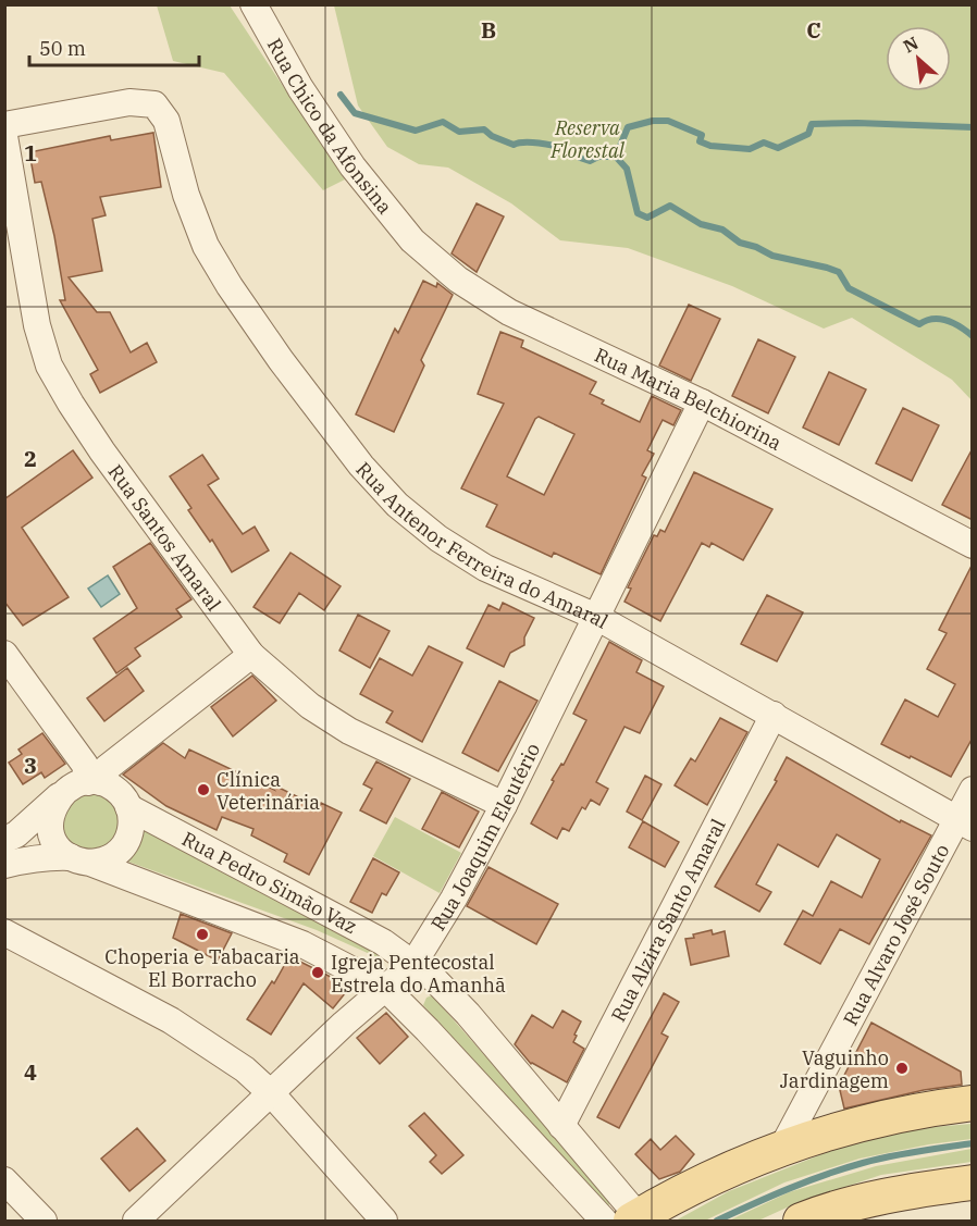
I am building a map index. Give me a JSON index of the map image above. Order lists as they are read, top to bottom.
{
  "streets": {
    "street": [
      "Rua Chico da Afonsina",
      "Rua Maria Belchiorina",
      "Rua Santos Amaral",
      "Rua Antenor Ferreira do Amaral",
      "Rua Joaquim Eleutério",
      "Rua Pedro Simão Vaz",
      "Rua Alzira Santo Amaral",
      "Rua Alvaro José Souto"
    ]
  },
  "crossings": [
    ["Rua Chico da Afonsina", "Rua Maria Belchiorina"],
    ["Rua Maria Belchiorina", "Rua Joaquim Eleutério"],
    ["Rua Santos Amaral", "Rua Joaquim Eleutério"],
    ["Rua Antenor Ferreira do Amaral", "Rua Joaquim Eleutério"],
    ["Rua Antenor Ferreira do Amaral", "Rua Alzira Santo Amaral"],
    ["Rua Antenor Ferreira do Amaral", "Rua Alvaro José Souto"],
    ["Rua Joaquim Eleutério", "Rua Pedro Simão Vaz"],
    ["Rua Pedro Simão Vaz", "Rua Alzira Santo Amaral"]
  ],
  "parks": ["Reserva Florestal"],
  "places": [
    "Clínica Veterinária",
    "Choperia e Tabacaria El Borracho",
    "Igreja Pentecostal Estrela do Amanhã",
    "Vaguinho Jardinagem"
  ],
  "scale_bar": "50 m",
  "north": "top left",
  "grid": {
    "columns": ["B", "C"],
    "rows": [
      "1",
      "2",
      "3",
      "4"
    ]
  }
}
